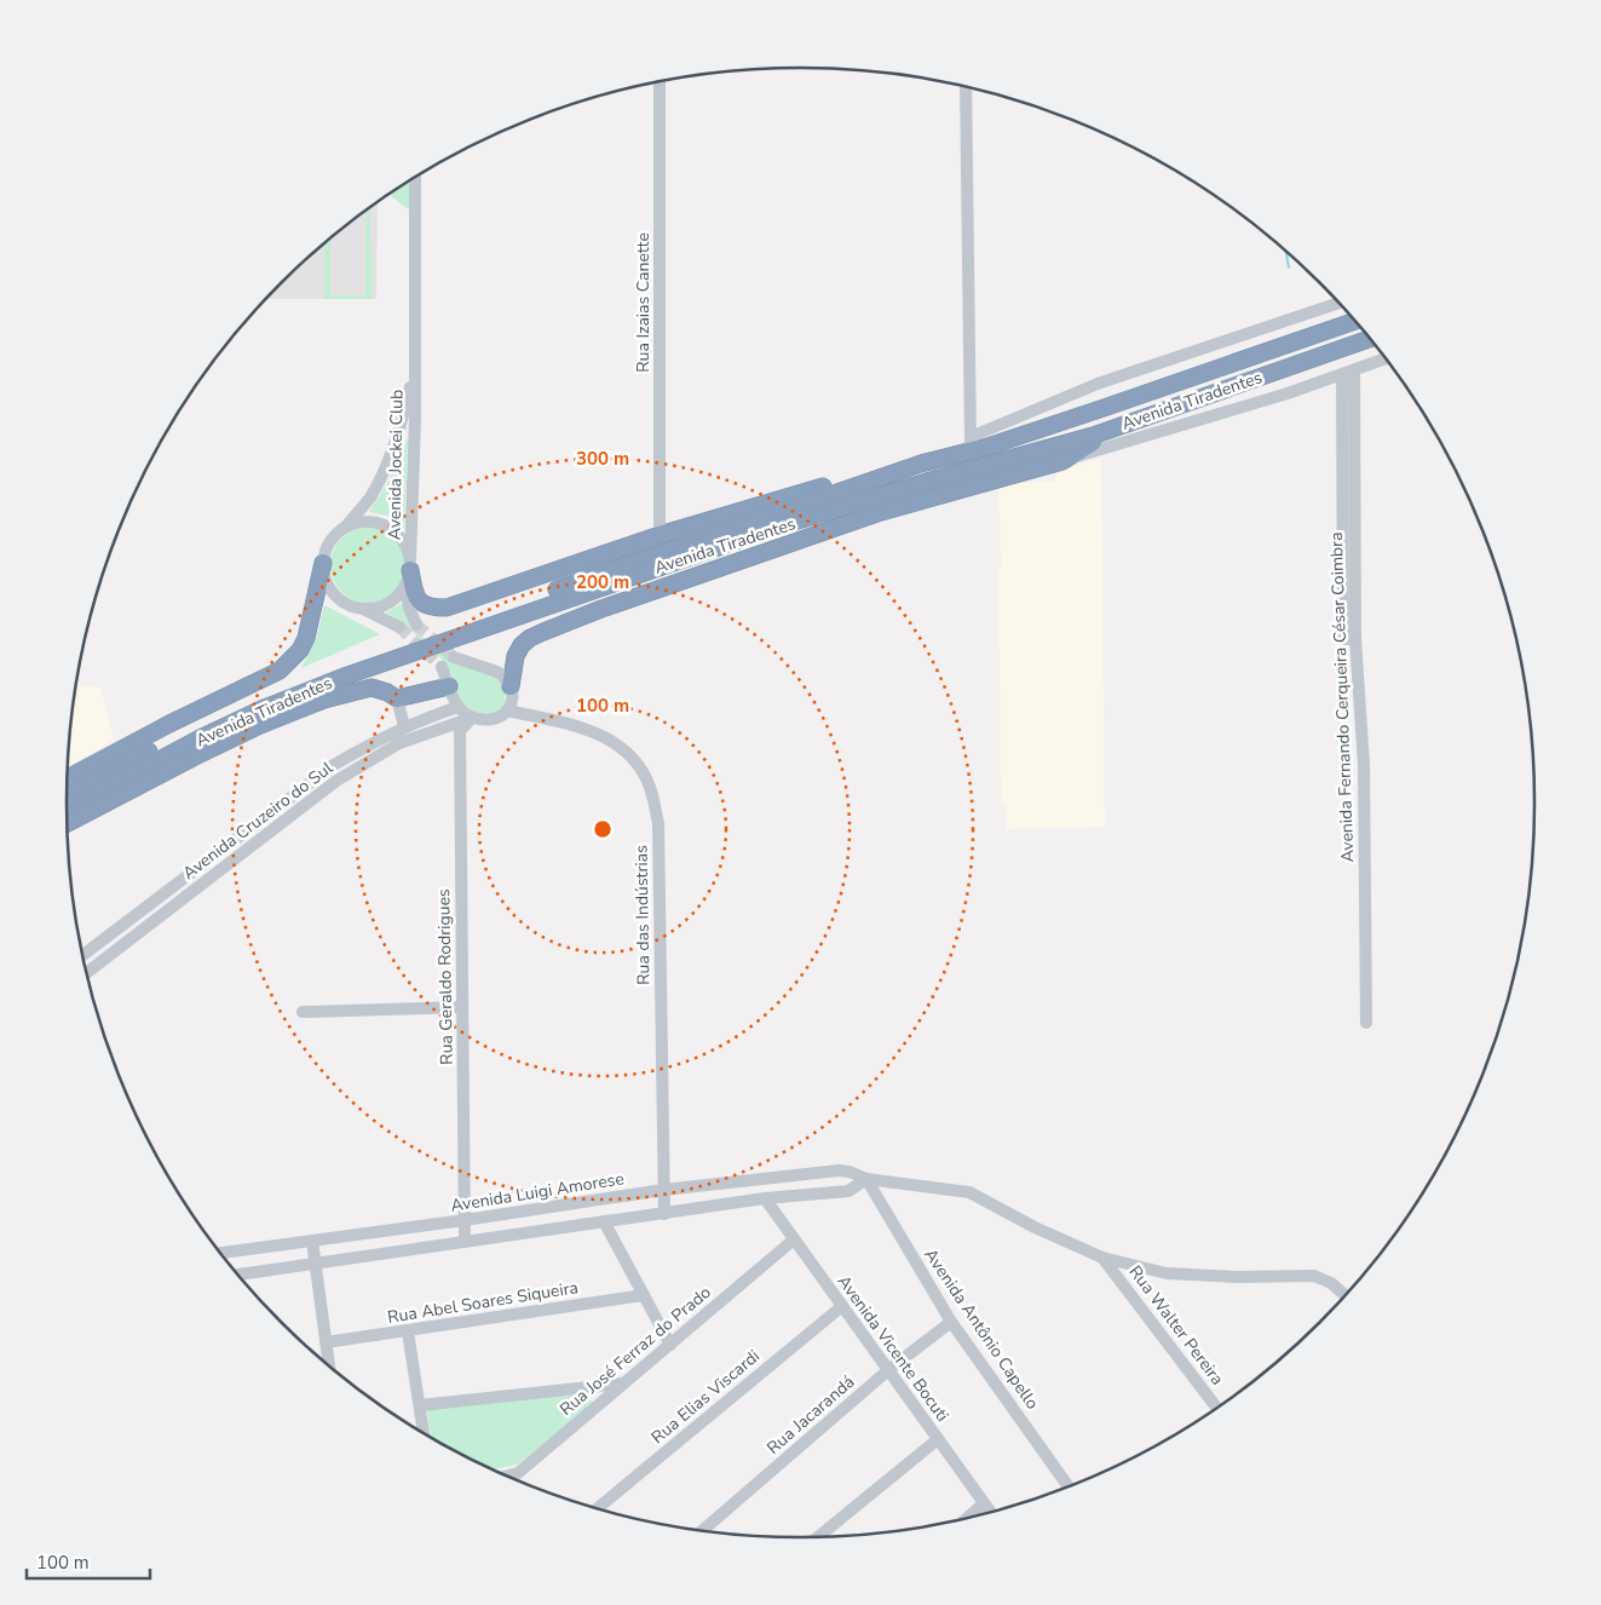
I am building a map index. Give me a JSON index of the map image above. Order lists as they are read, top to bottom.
{
  "streets": {
    "highway": ["Avenida Tiradentes"],
    "street": [
      "Rua Izaias Canette",
      "Avenida Jockei Club",
      "Avenida Fernando Cerqueira César Coimbra",
      "Avenida Cruzeiro do Sul",
      "Rua das Indústrias",
      "Rua Geraldo Rodrigues",
      "Avenida Luigi Amorese",
      "Rua Abel Soares Siqueira",
      "Rua Walter Pereira",
      "Avenida Antônio Capello",
      "Avenida Vicente Bocuti",
      "Rua José Ferraz do Prado",
      "Rua Elias Viscardi",
      "Rua Jacarandá"
    ]
  },
  "crossings": [
    ["Avenida Cruzeiro do Sul", "Rua das Indústrias"],
    ["Avenida Cruzeiro do Sul", "Rua Geraldo Rodrigues"],
    ["Rua das Indústrias", "Avenida Luigi Amorese"],
    ["Rua Geraldo Rodrigues", "Avenida Luigi Amorese"],
    ["Avenida Luigi Amorese", "Rua Walter Pereira"],
    ["Avenida Luigi Amorese", "Avenida Antônio Capello"],
    ["Avenida Antônio Capello", "Rua Jacarandá"],
    ["Avenida Vicente Bocuti", "Rua José Ferraz do Prado"],
    ["Avenida Vicente Bocuti", "Rua Elias Viscardi"],
    ["Avenida Vicente Bocuti", "Rua Jacarandá"]
  ],
  "scale_bar": "100 m",
  "rings": ["300 m", "200 m", "100 m"]
}
